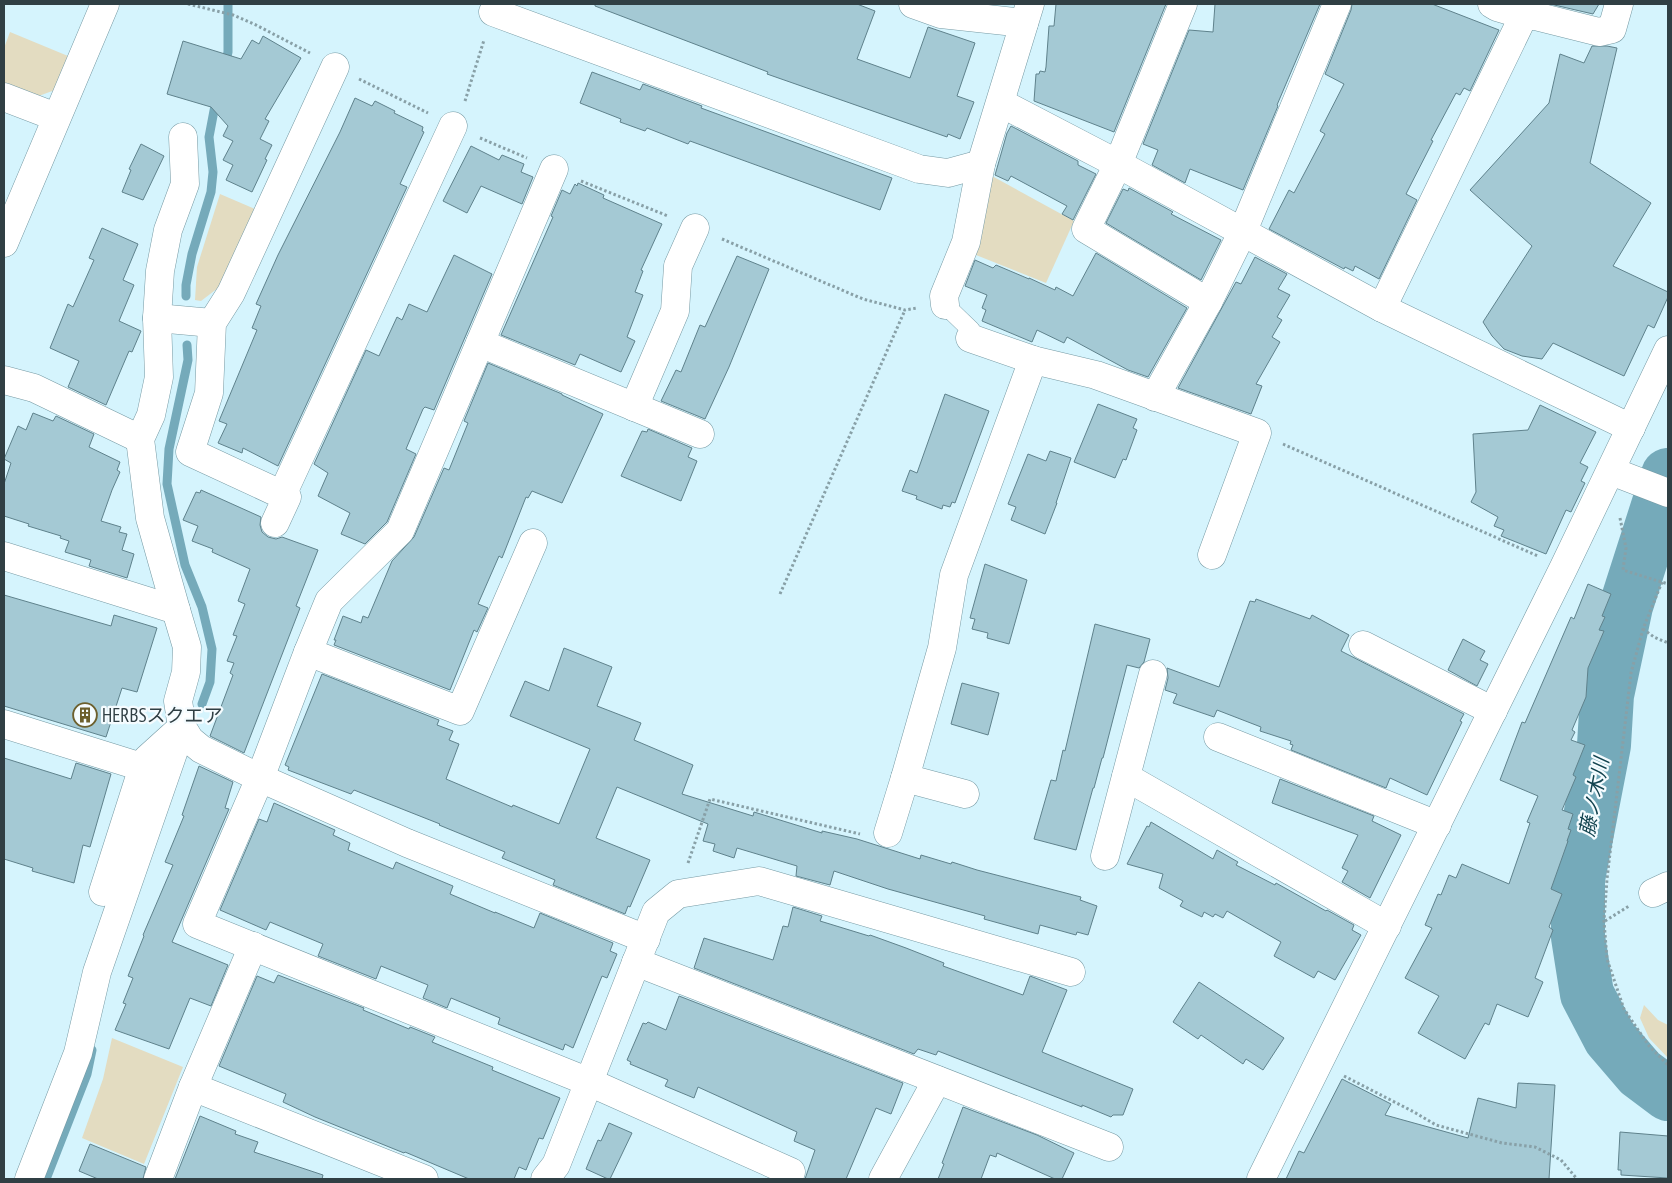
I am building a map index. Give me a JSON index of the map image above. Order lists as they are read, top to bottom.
{
  "water": ["藤ノ木川"],
  "places": {
    "building": ["HERBSスクエア"]
  }
}
